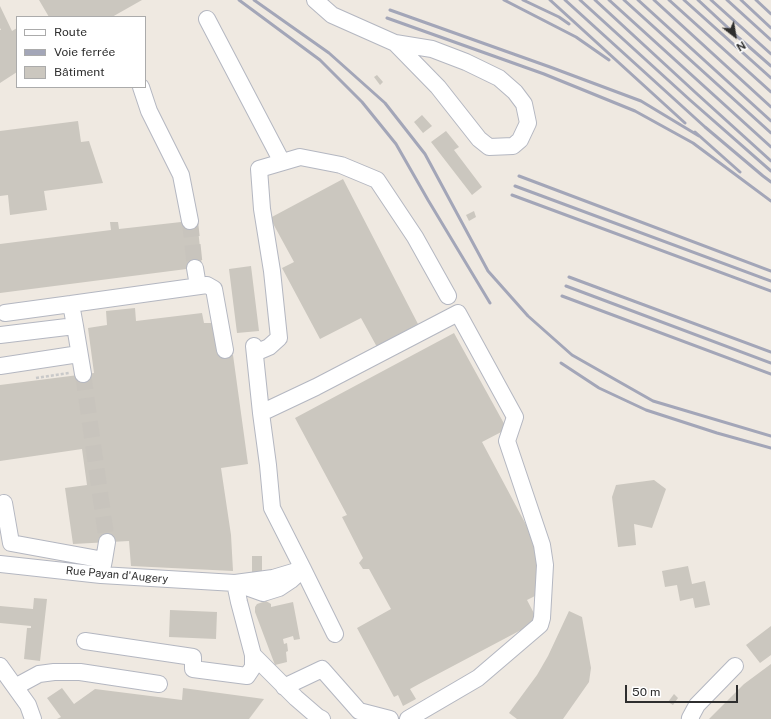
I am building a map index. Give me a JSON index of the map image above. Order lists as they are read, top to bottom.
{
  "streets": {
    "street": ["Rue Payan d'Augery"]
  },
  "legend": ["Route", "Voie ferrée", "Bâtiment"],
  "scale_bar": "50 m",
  "north": "bottom right"
}
